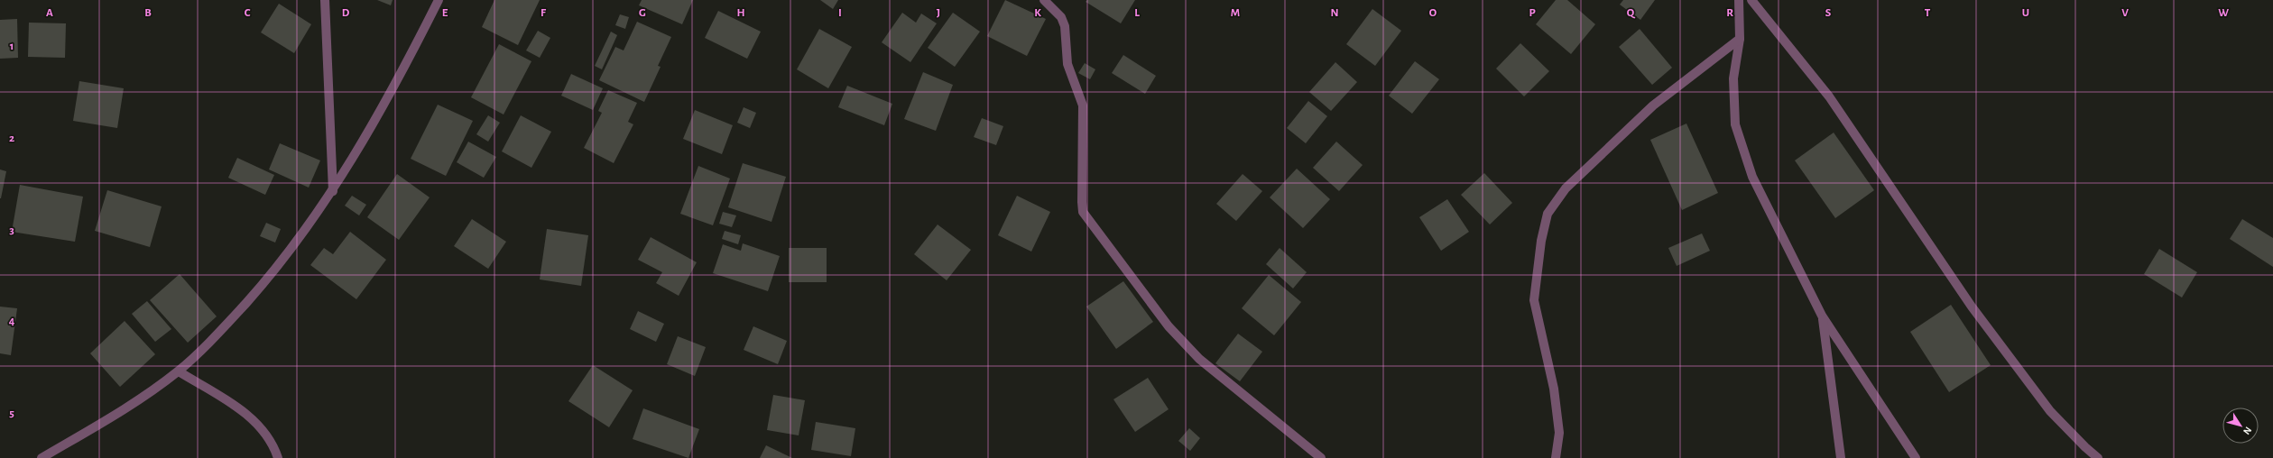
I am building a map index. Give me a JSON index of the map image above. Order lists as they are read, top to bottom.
{
  "north": "bottom right",
  "grid": {
    "columns": [
      "A",
      "B",
      "C",
      "D",
      "E",
      "F",
      "G",
      "H",
      "I",
      "J",
      "K",
      "L",
      "M",
      "N",
      "O",
      "P",
      "Q",
      "R",
      "S",
      "T",
      "U",
      "V",
      "W"
    ],
    "rows": [
      "1",
      "2",
      "3",
      "4",
      "5"
    ]
  }
}
